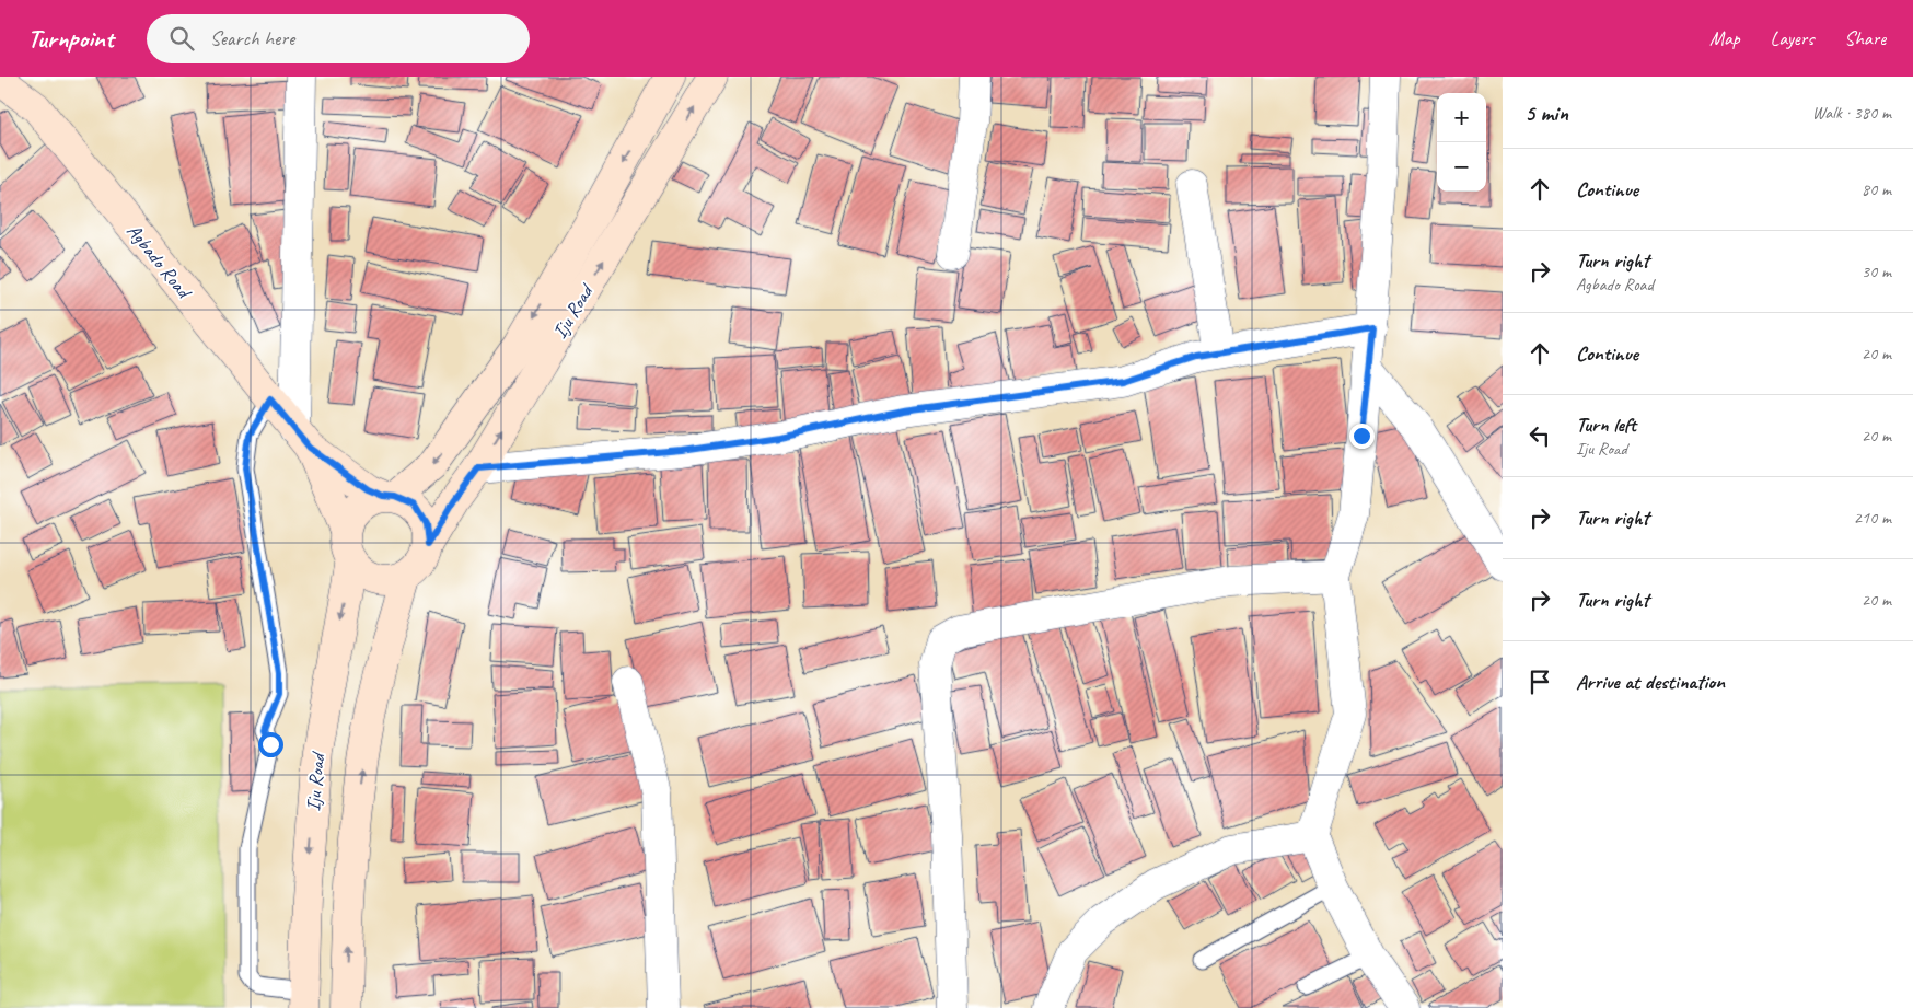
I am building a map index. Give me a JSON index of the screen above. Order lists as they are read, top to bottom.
{
  "streets": {
    "main road": ["Agbado Road", "Iju Road"]
  },
  "crossings": [
    ["Agbado Road", "Iju Road"]
  ],
  "page": {
    "header": "Turnpoint",
    "search": "Search here",
    "nav": ["Map", "Layers", "Share"],
    "heading": ["5 min", "Walk · 380 m"],
    "map_buttons": ["+", "−"],
    "list": [
      ["Continue", "80 m"],
      ["Turn right", "Agbado Road", "30 m"],
      ["Continue", "20 m"],
      ["Turn left", "Iju Road", "20 m"],
      ["Turn right", "210 m"],
      ["Turn right", "20 m"],
      "Arrive at destination"
    ]
  }
}
